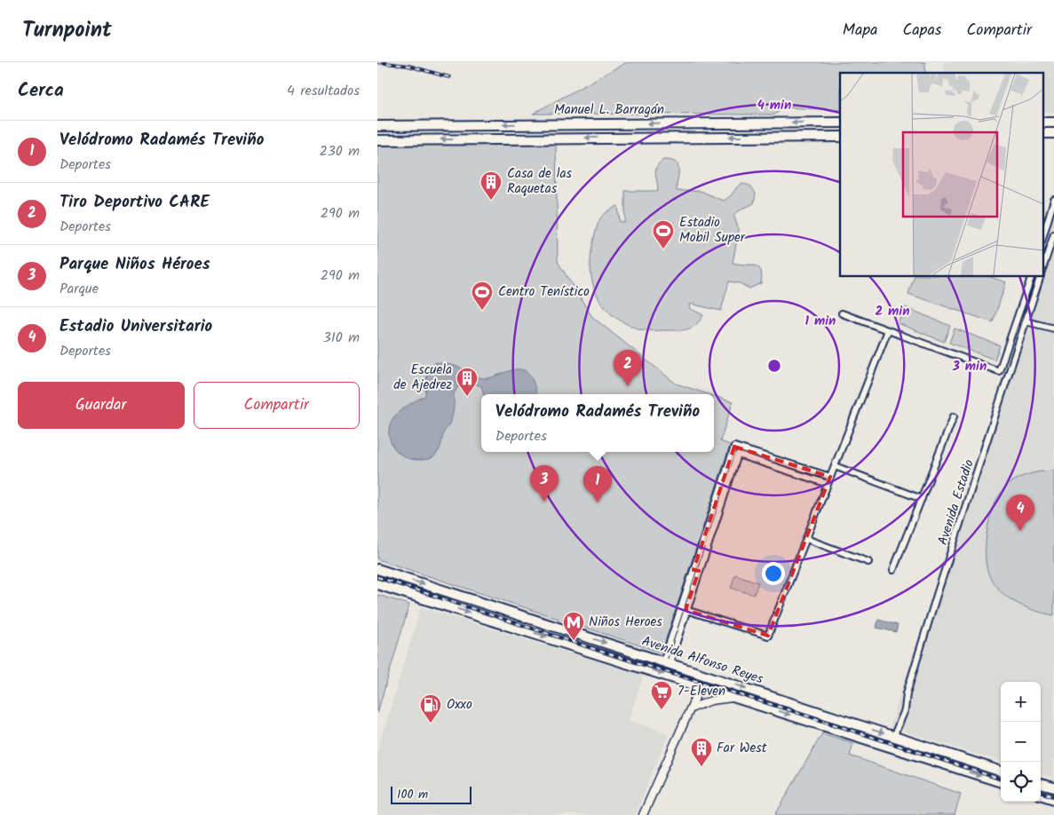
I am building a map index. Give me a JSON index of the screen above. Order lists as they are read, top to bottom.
{
  "streets": {
    "highway": ["Manuel L. Barragán", "Avenida Alfonso Reyes"],
    "street": ["Avenida Estadio"]
  },
  "crossings": [
    ["Avenida Estadio", "Avenida Alfonso Reyes"]
  ],
  "one_way": ["Manuel L. Barragán", "Avenida Alfonso Reyes"],
  "places": {
    "building": ["Casa de las Raquetas", "Escuela de Ajedrez", "Far West"],
    "sports": ["Estadio Mobil Super", "Centro Tenístico"],
    "metro station": ["Niños Heroes"],
    "supermarket": ["7-Eleven"],
    "fuel station": ["Oxxo"]
  },
  "scale_bar": "100 m",
  "page": {
    "header": "Turnpoint",
    "nav": ["Mapa", "Capas", "Compartir"],
    "heading": ["Cerca", "4 resultados"],
    "list": [
      {
        "mark": "1",
        "name": "Velódromo Radamés Treviño",
        "note": "Deportes",
        "value": "230 m"
      },
      {
        "mark": "2",
        "name": "Tiro Deportivo CARE",
        "note": "Deportes",
        "value": "290 m"
      },
      {
        "mark": "3",
        "name": "Parque Niños Héroes",
        "note": "Parque",
        "value": "290 m"
      },
      {
        "mark": "4",
        "name": "Estadio Universitario",
        "note": "Deportes",
        "value": "310 m"
      }
    ],
    "pins": [
      "2",
      "3",
      "1",
      "4"
    ],
    "buttons": ["Guardar", "Compartir"],
    "popup": ["Velódromo Radamés Treviño", "Deportes"],
    "map_buttons": ["+", "−"],
    "scale": "100 m"
  },
  "rings": [
    "4 min",
    "2 min",
    "1 min",
    "3 min"
  ]
}
